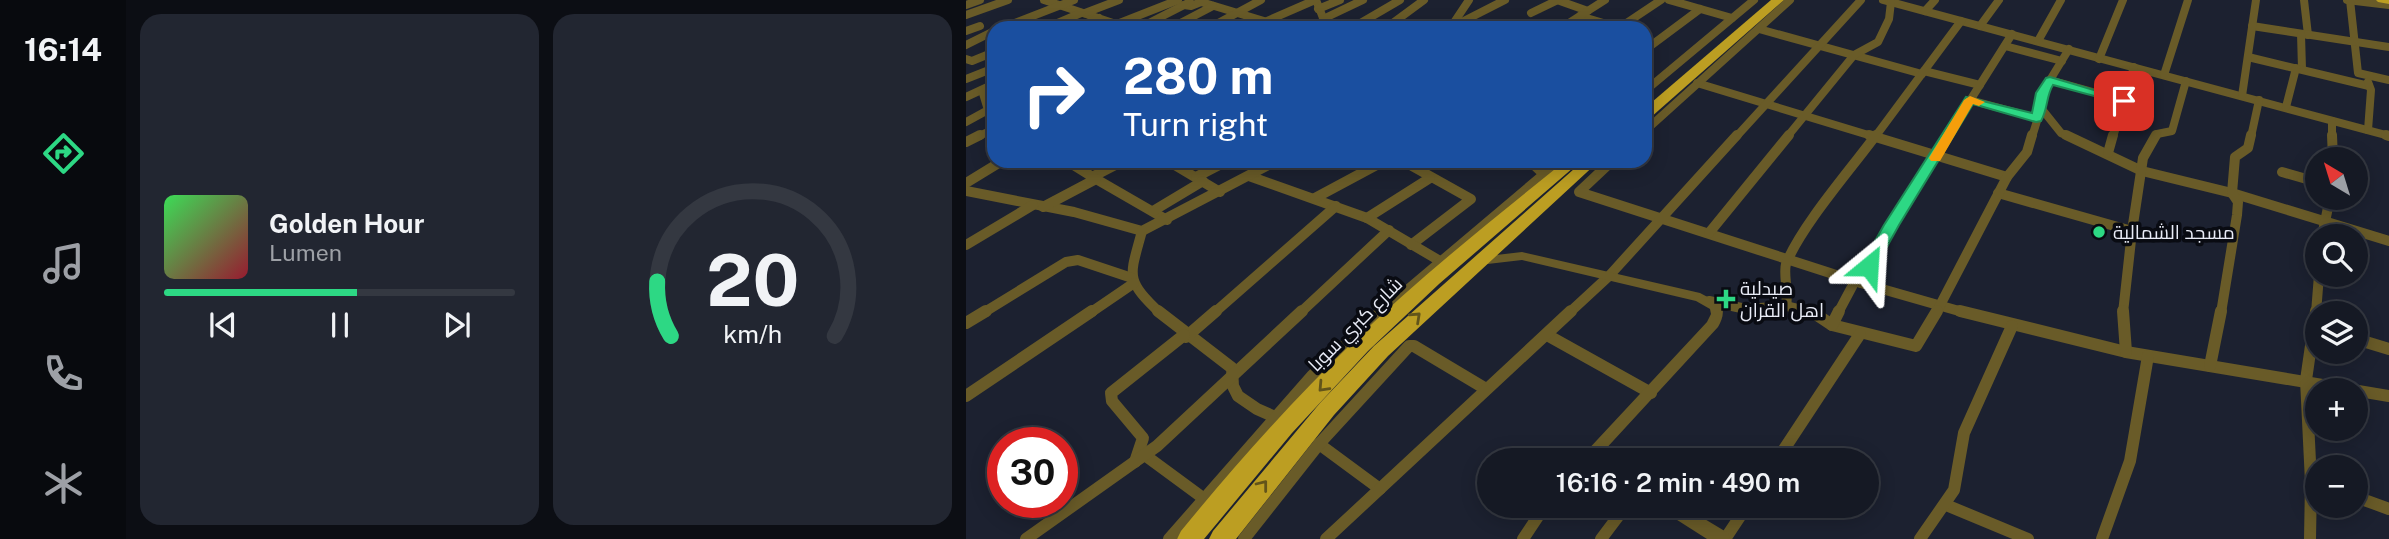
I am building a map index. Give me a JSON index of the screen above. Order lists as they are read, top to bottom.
{
  "streets": {
    "highway": ["شارع كبري سوبا"]
  },
  "places": {
    "other": ["مسجد الشمالية"],
    "health": ["صيدلية اهل القران"]
  },
  "north": "top left",
  "page": {
    "tabs": "16:14",
    "turn": ["280 m", "Turn right"],
    "map_buttons": ["+", "−"],
    "song": ["Golden Hour", "Lumen"],
    "limit": "30",
    "trip": "16:16 · 2 min · 490 m",
    "gauge": ["20", "km/h"]
  }
}
